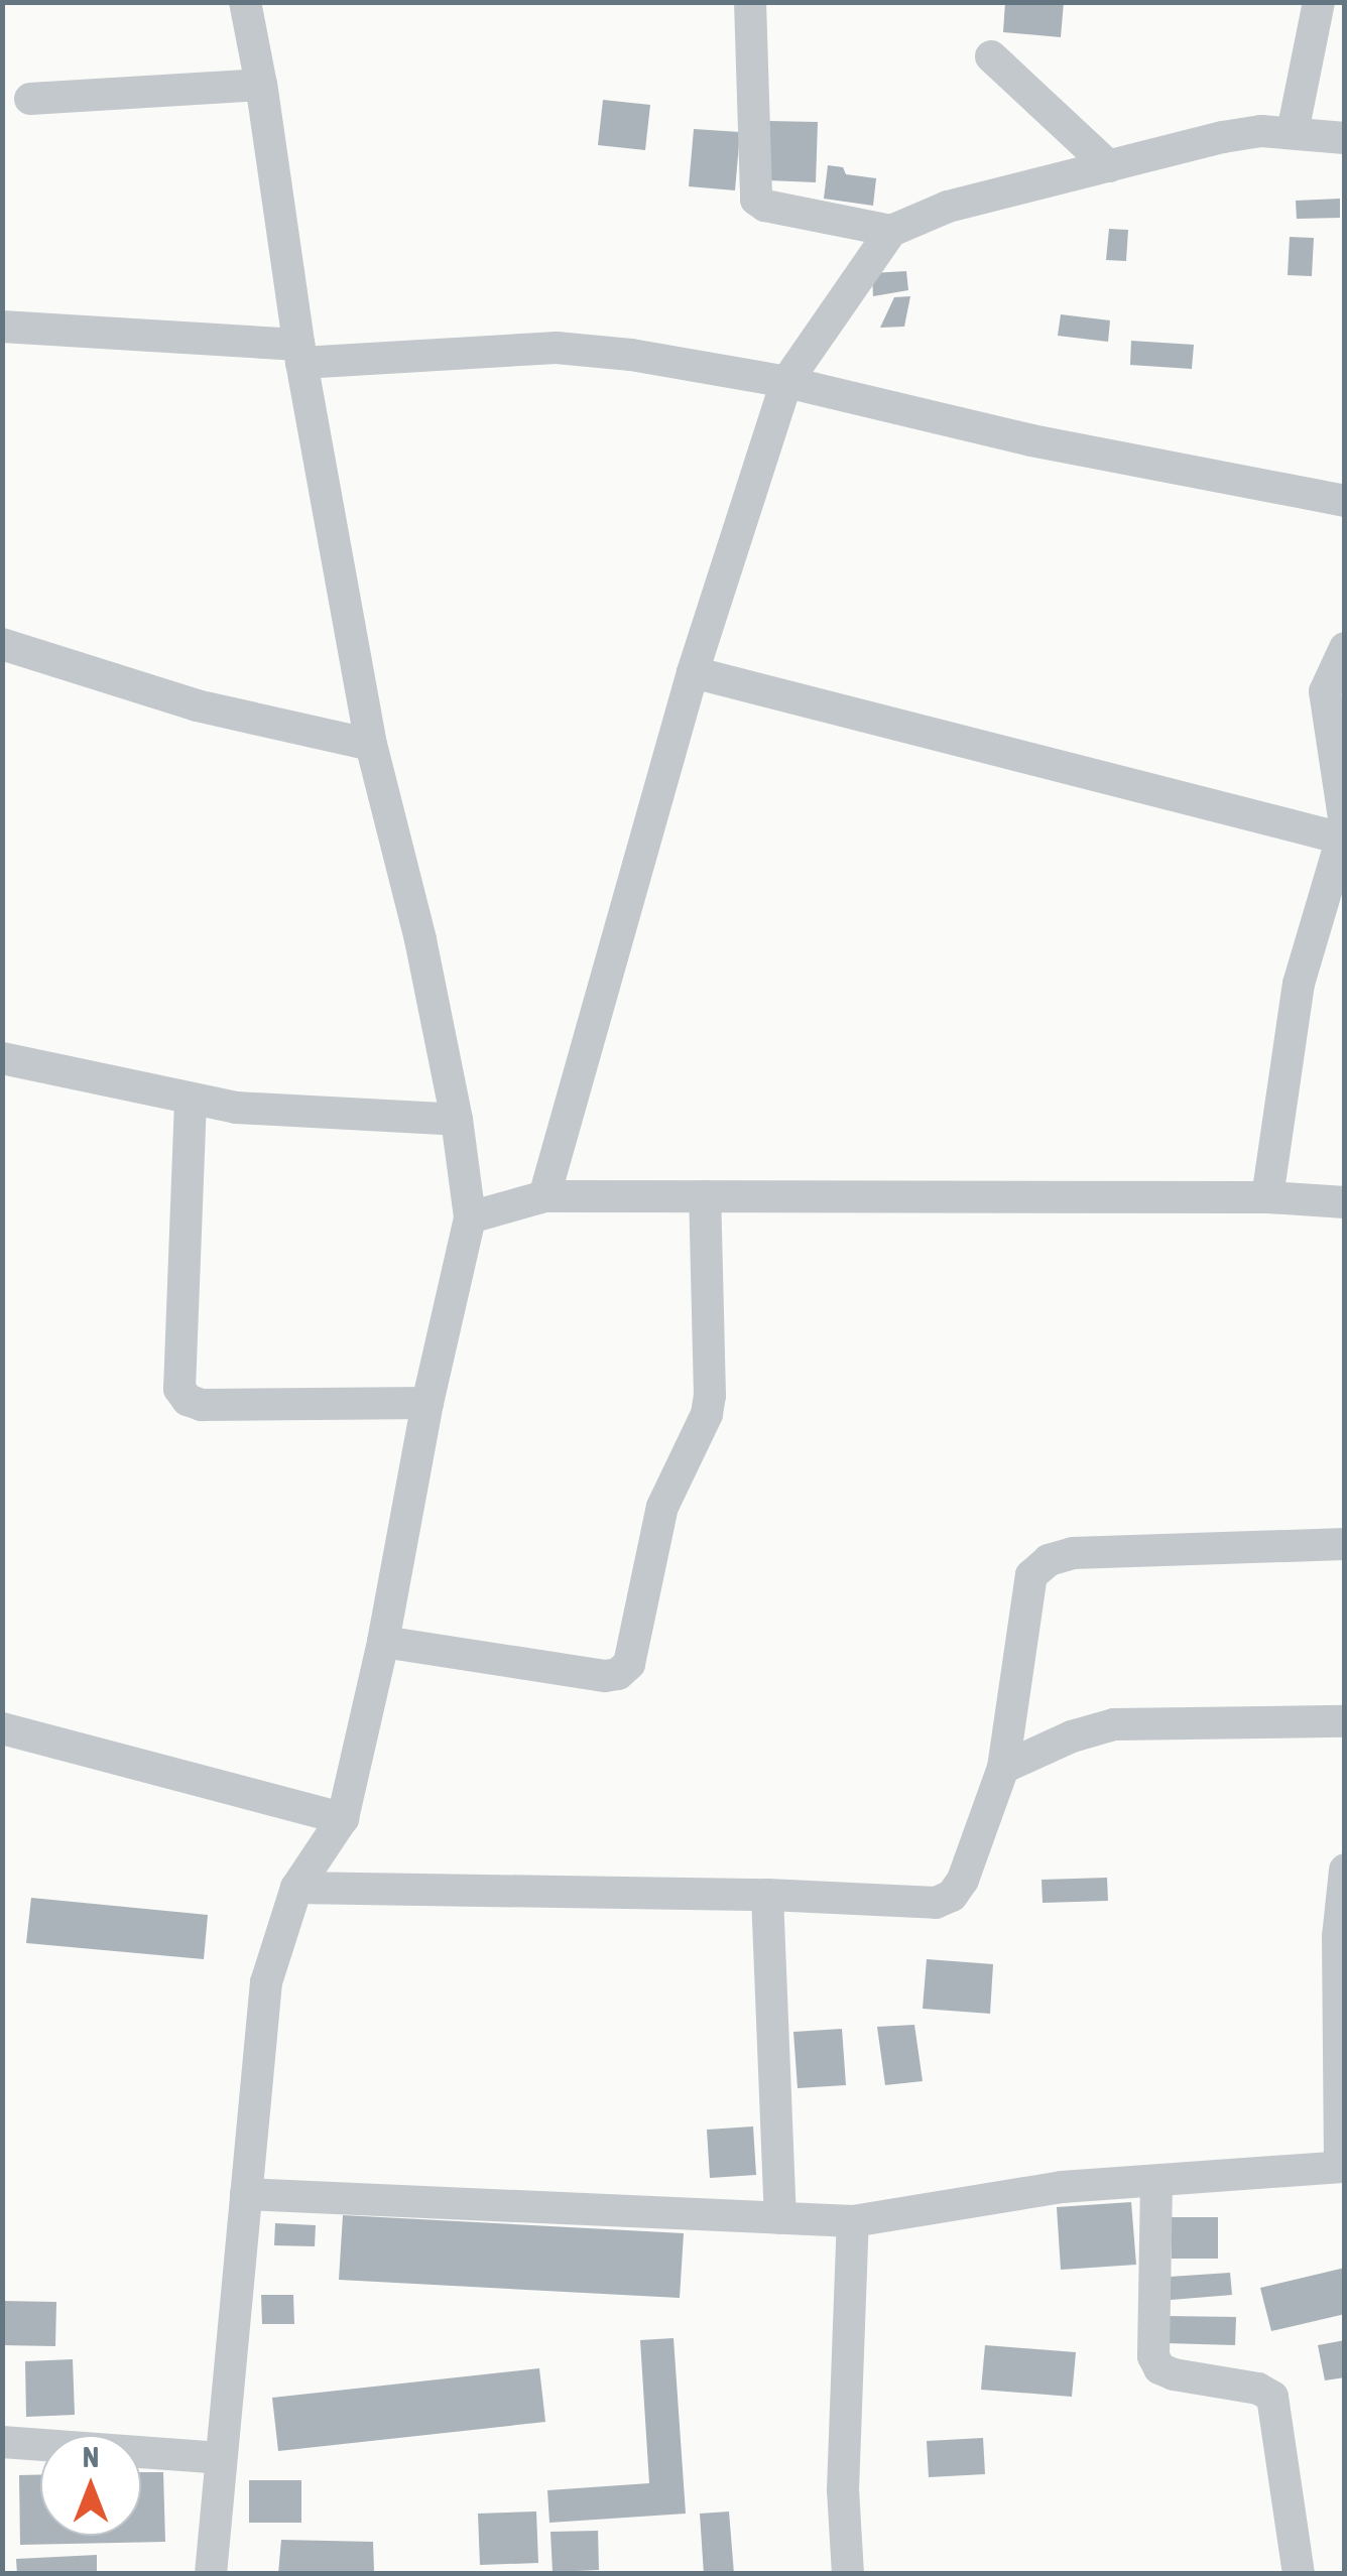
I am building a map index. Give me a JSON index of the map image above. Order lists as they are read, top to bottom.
{
  "north": "top"
}
